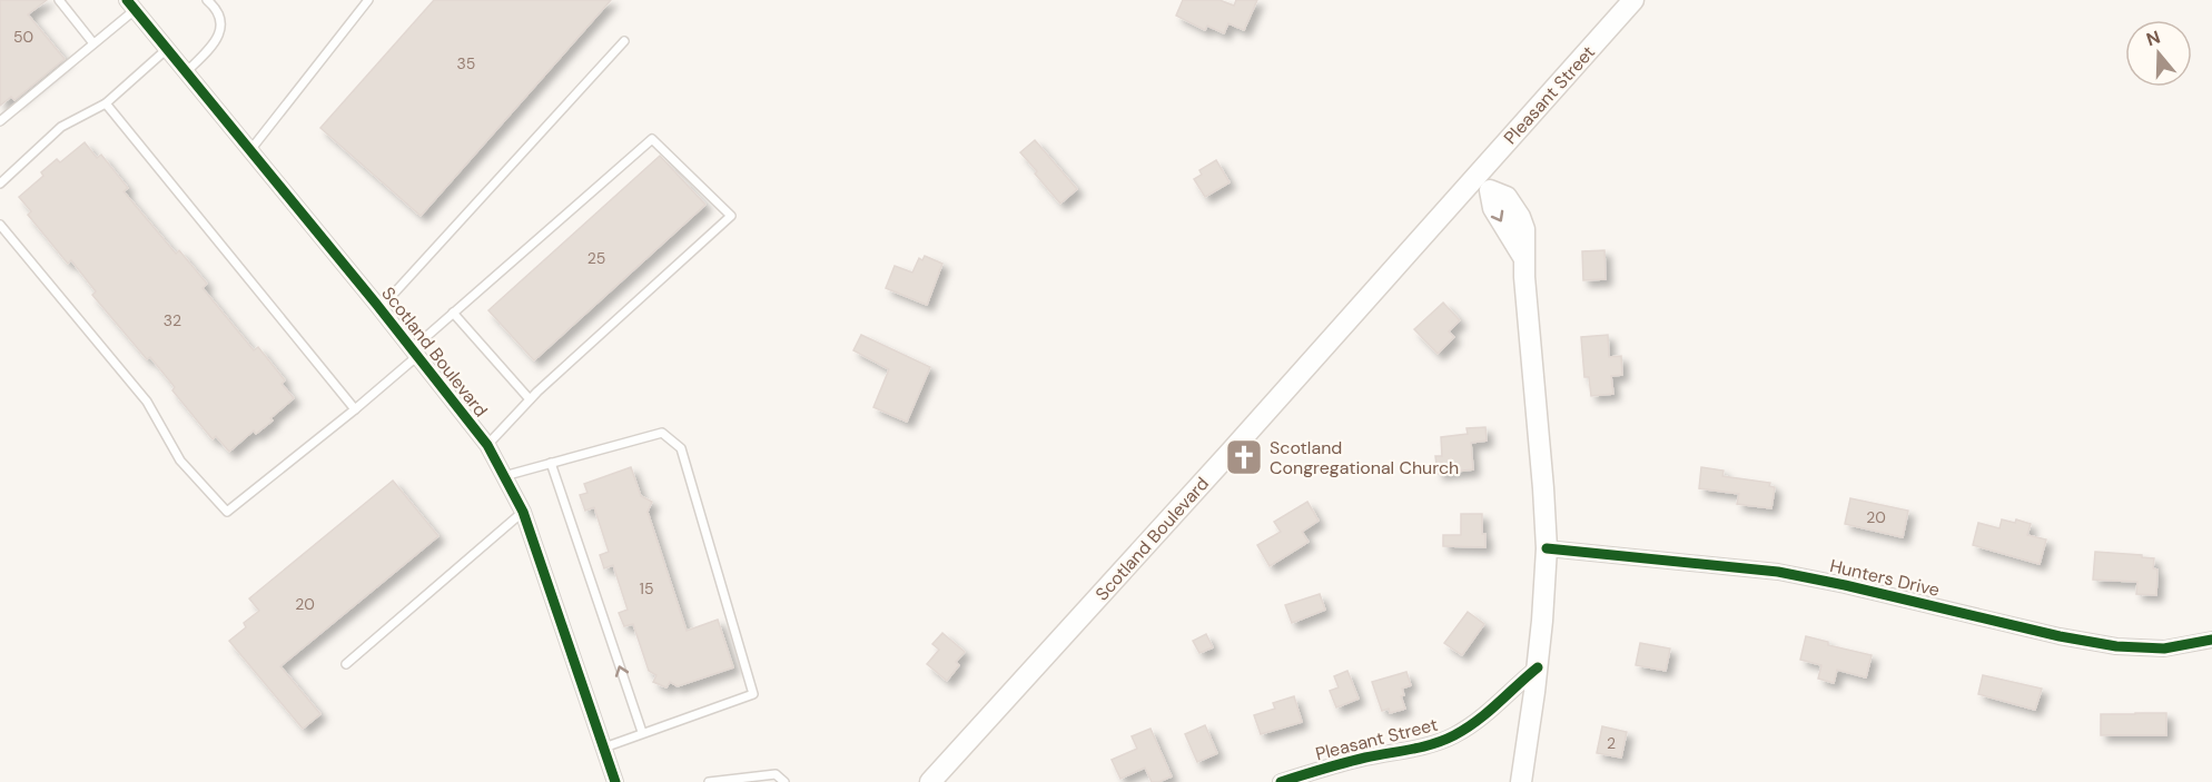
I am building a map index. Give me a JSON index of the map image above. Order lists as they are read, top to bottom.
{
  "streets": {
    "main road": ["Pleasant Street", "Scotland Boulevard"],
    "street": ["Hunters Drive"]
  },
  "crossings": [
    ["Pleasant Street", "Scotland Boulevard"]
  ],
  "places": {
    "church": ["Scotland Congregational Church"]
  },
  "house_numbers": [
    "50",
    "35",
    "25",
    "32",
    "20",
    "15",
    "20",
    "2"
  ],
  "north": "top"
}
